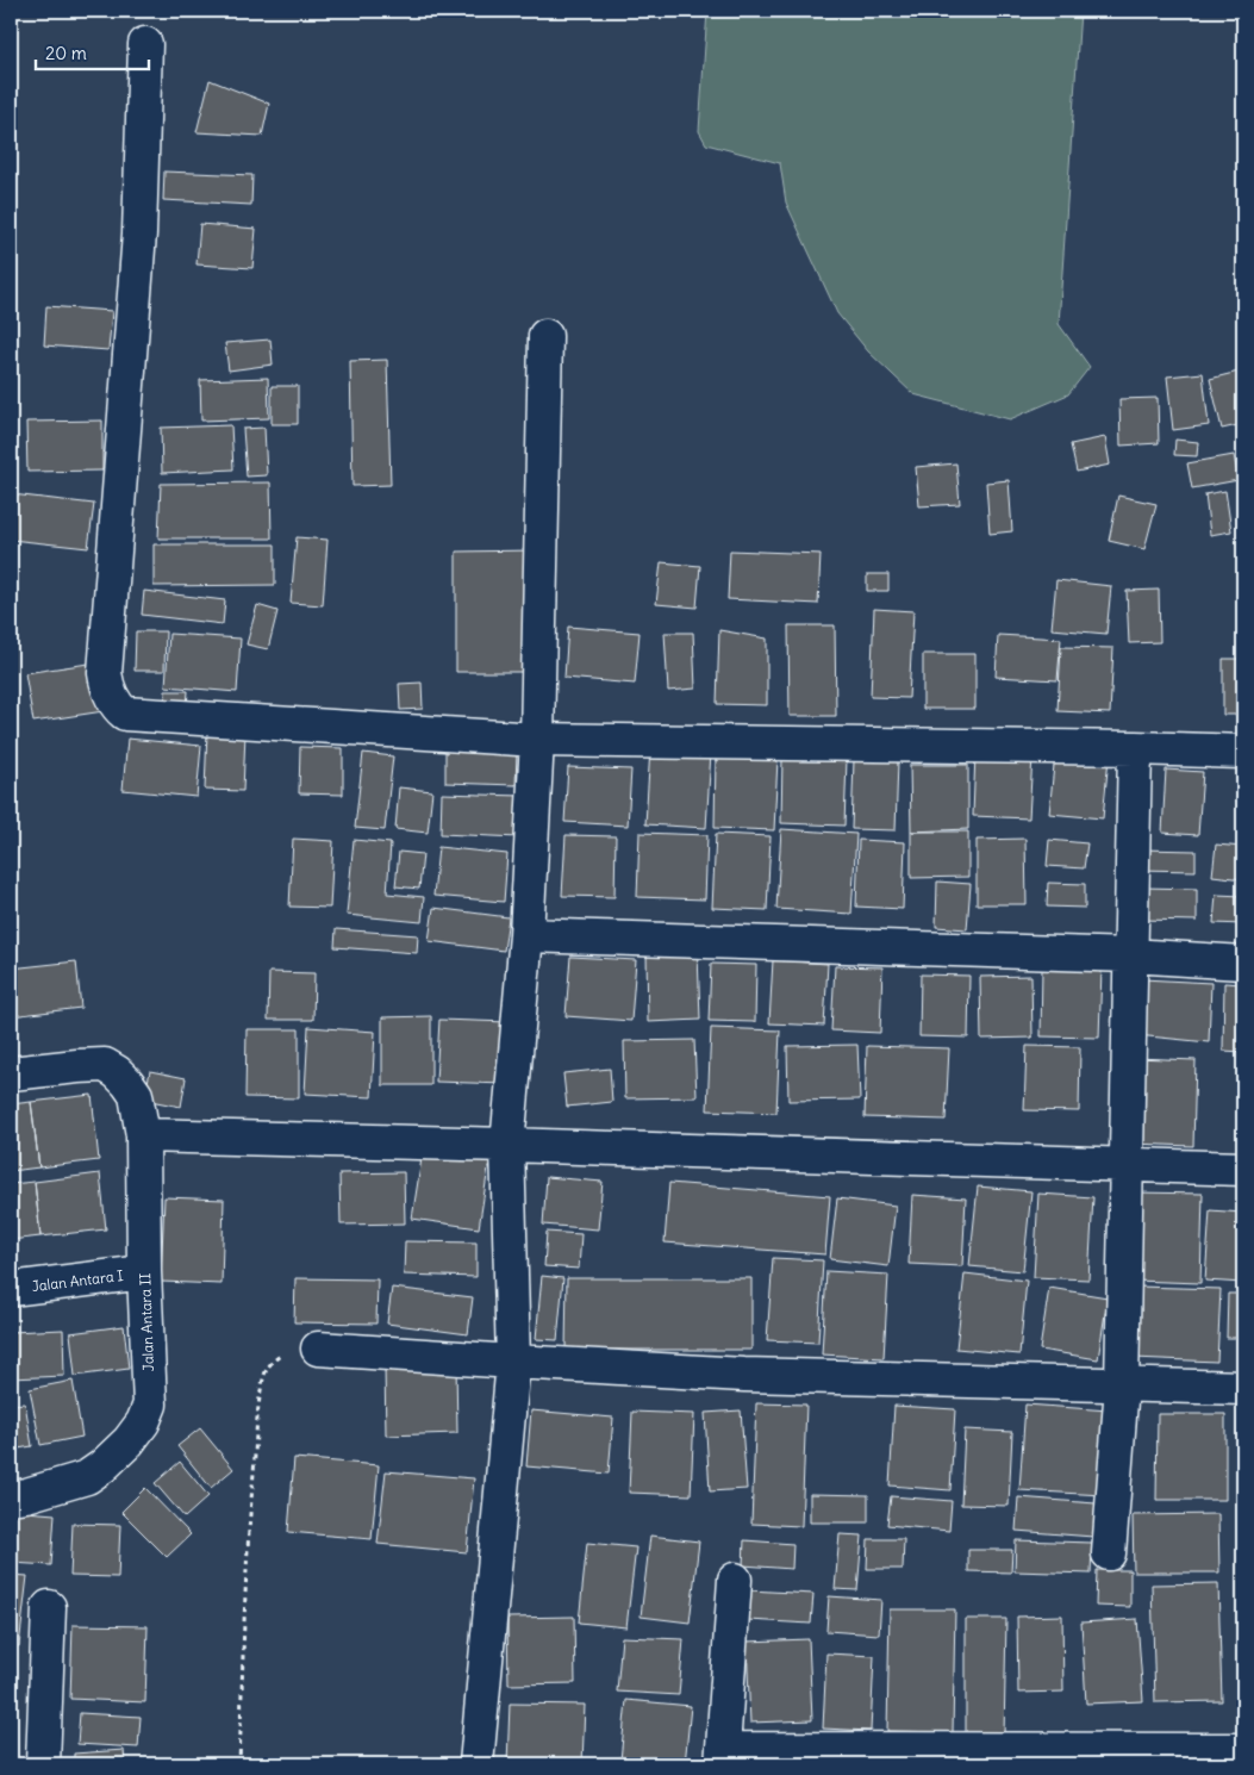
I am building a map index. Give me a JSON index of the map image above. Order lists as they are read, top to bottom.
{
  "streets": {
    "street": ["Jalan Antara I", "Jalan Antara II"]
  },
  "crossings": [
    ["Jalan Antara I", "Jalan Antara II"]
  ],
  "scale_bar": "20 m"
}
